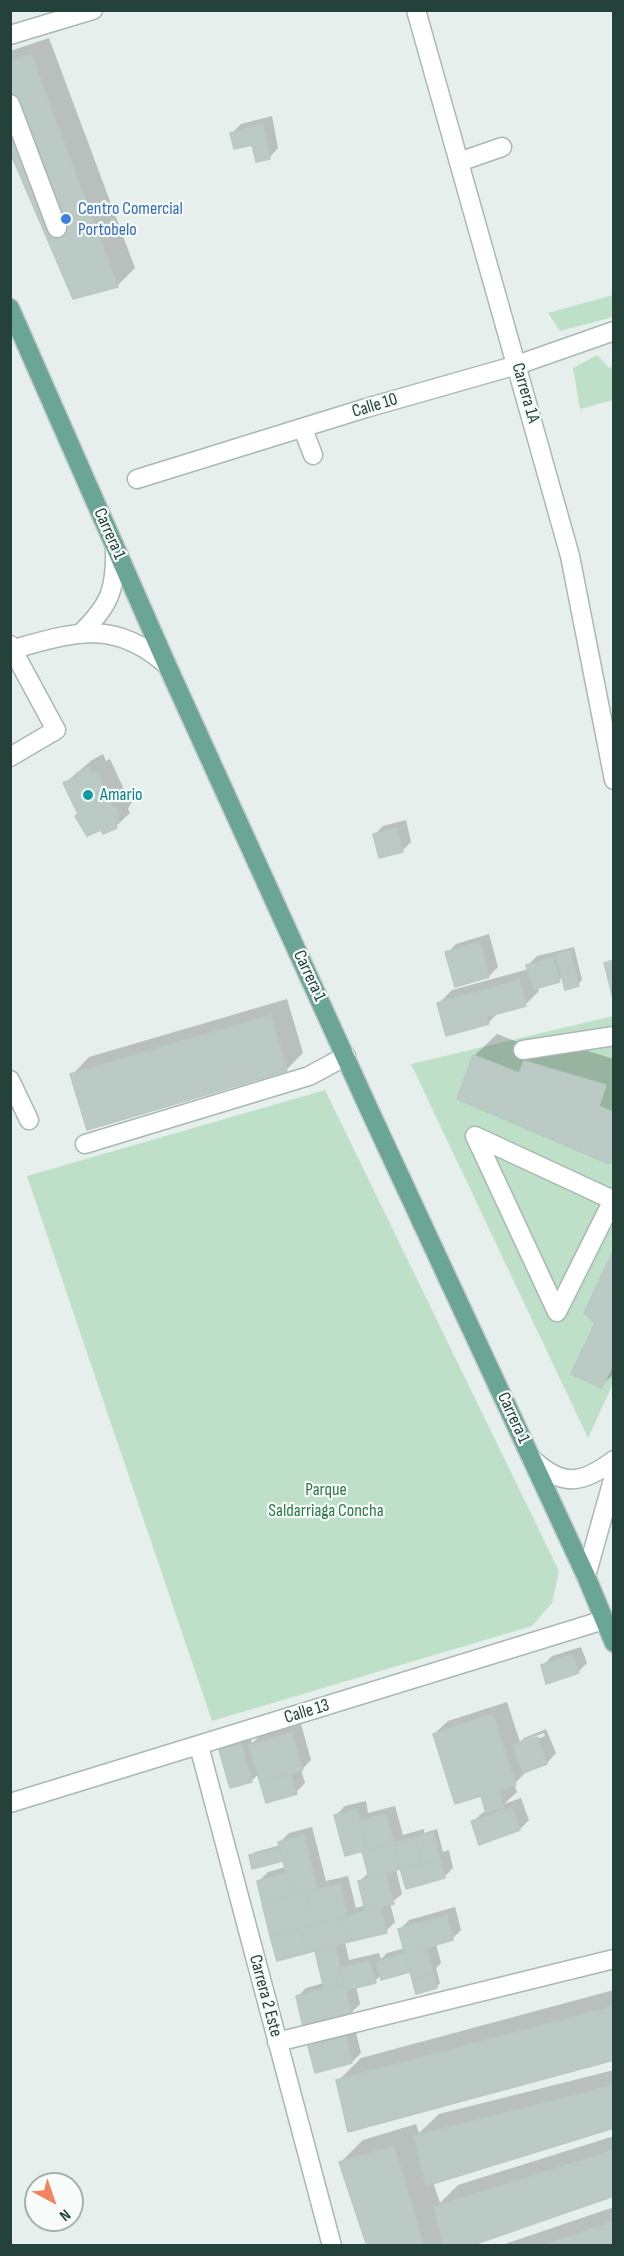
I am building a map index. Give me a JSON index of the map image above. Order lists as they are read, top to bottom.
{
  "streets": {
    "main road": ["Carrera 1"],
    "street": [
      "Carrera 1A",
      "Calle 10",
      "Calle 13",
      "Carrera 2 Este"
    ]
  },
  "crossings": [
    ["Carrera 1A", "Calle 10"],
    ["Carrera 1", "Calle 13"],
    ["Calle 13", "Carrera 2 Este"]
  ],
  "parks": ["Parque Saldarriaga Concha"],
  "places": ["Centro Comercial Portobelo", "Amario"],
  "north": "bottom right"
}
